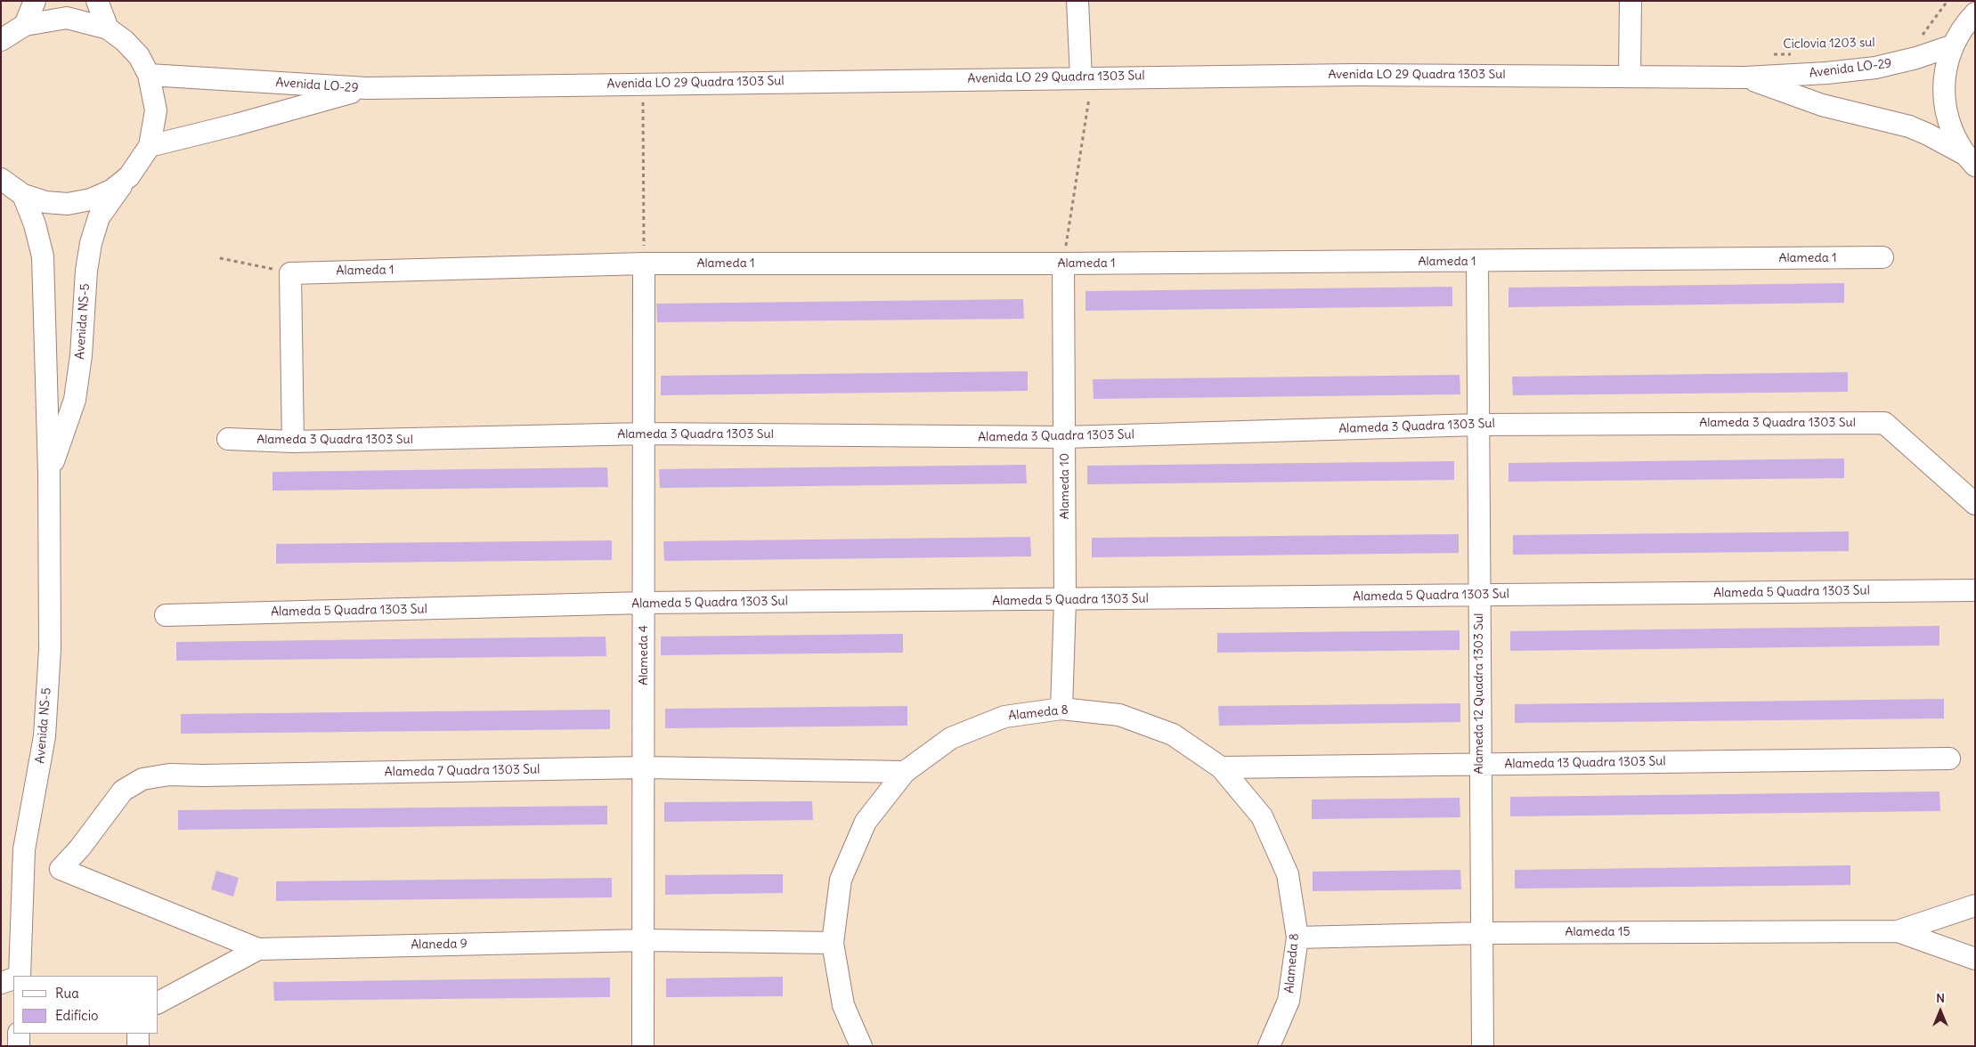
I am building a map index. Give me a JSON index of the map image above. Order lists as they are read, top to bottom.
{
  "streets": {
    "street": [
      "Avenida LO-29",
      "Avenida LO 29 Quadra 1303 Sul",
      "Alameda 1",
      "Avenida NS-5",
      "Alameda 3 Quadra 1303 Sul",
      "Alameda 10",
      "Alameda 5 Quadra 1303 Sul",
      "Alameda 4",
      "Alameda 12 Quadra 1303 Sul",
      "Alameda 8",
      "Alameda 13 Quadra 1303 Sul",
      "Alameda 7 Quadra 1303 Sul",
      "Alameda 15",
      "Alaneda 9"
    ],
    "path": ["Ciclovia 1203 sul"]
  },
  "crossings": [
    ["Avenida LO-29", "Avenida LO 29 Quadra 1303 Sul"],
    ["Alameda 1", "Alameda 10"],
    ["Alameda 1", "Alameda 4"],
    ["Alameda 1", "Alameda 12 Quadra 1303 Sul"],
    ["Alameda 3 Quadra 1303 Sul", "Alameda 10"],
    ["Alameda 3 Quadra 1303 Sul", "Alameda 4"],
    ["Alameda 3 Quadra 1303 Sul", "Alameda 12 Quadra 1303 Sul"],
    ["Alameda 10", "Alameda 5 Quadra 1303 Sul"],
    ["Alameda 10", "Alameda 8"],
    ["Alameda 5 Quadra 1303 Sul", "Alameda 4"],
    ["Alameda 5 Quadra 1303 Sul", "Alameda 12 Quadra 1303 Sul"],
    ["Alameda 4", "Alameda 7 Quadra 1303 Sul"],
    ["Alameda 4", "Alaneda 9"],
    ["Alameda 12 Quadra 1303 Sul", "Alameda 13 Quadra 1303 Sul"],
    ["Alameda 12 Quadra 1303 Sul", "Alameda 15"],
    ["Alameda 8", "Alameda 13 Quadra 1303 Sul"],
    ["Alameda 8", "Alameda 7 Quadra 1303 Sul"],
    ["Alameda 8", "Alameda 15"],
    ["Alameda 8", "Alaneda 9"],
    ["Alameda 7 Quadra 1303 Sul", "Alaneda 9"]
  ],
  "legend": ["Rua", "Edifício"],
  "north": "top"
}
